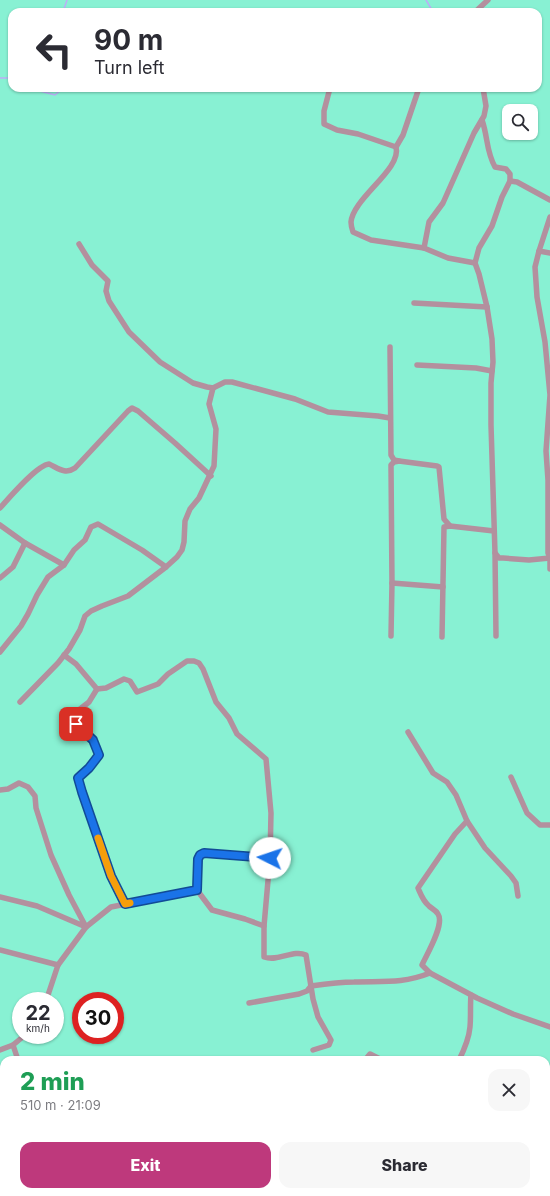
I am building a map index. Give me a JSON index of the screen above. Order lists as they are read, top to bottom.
{
  "page": {
    "turn": ["90 m", "Turn left"],
    "speed": "22 km/h",
    "limit": "30",
    "heading": ["2 min", "510 m · 21:09"],
    "buttons": ["Exit", "Share"]
  }
}
